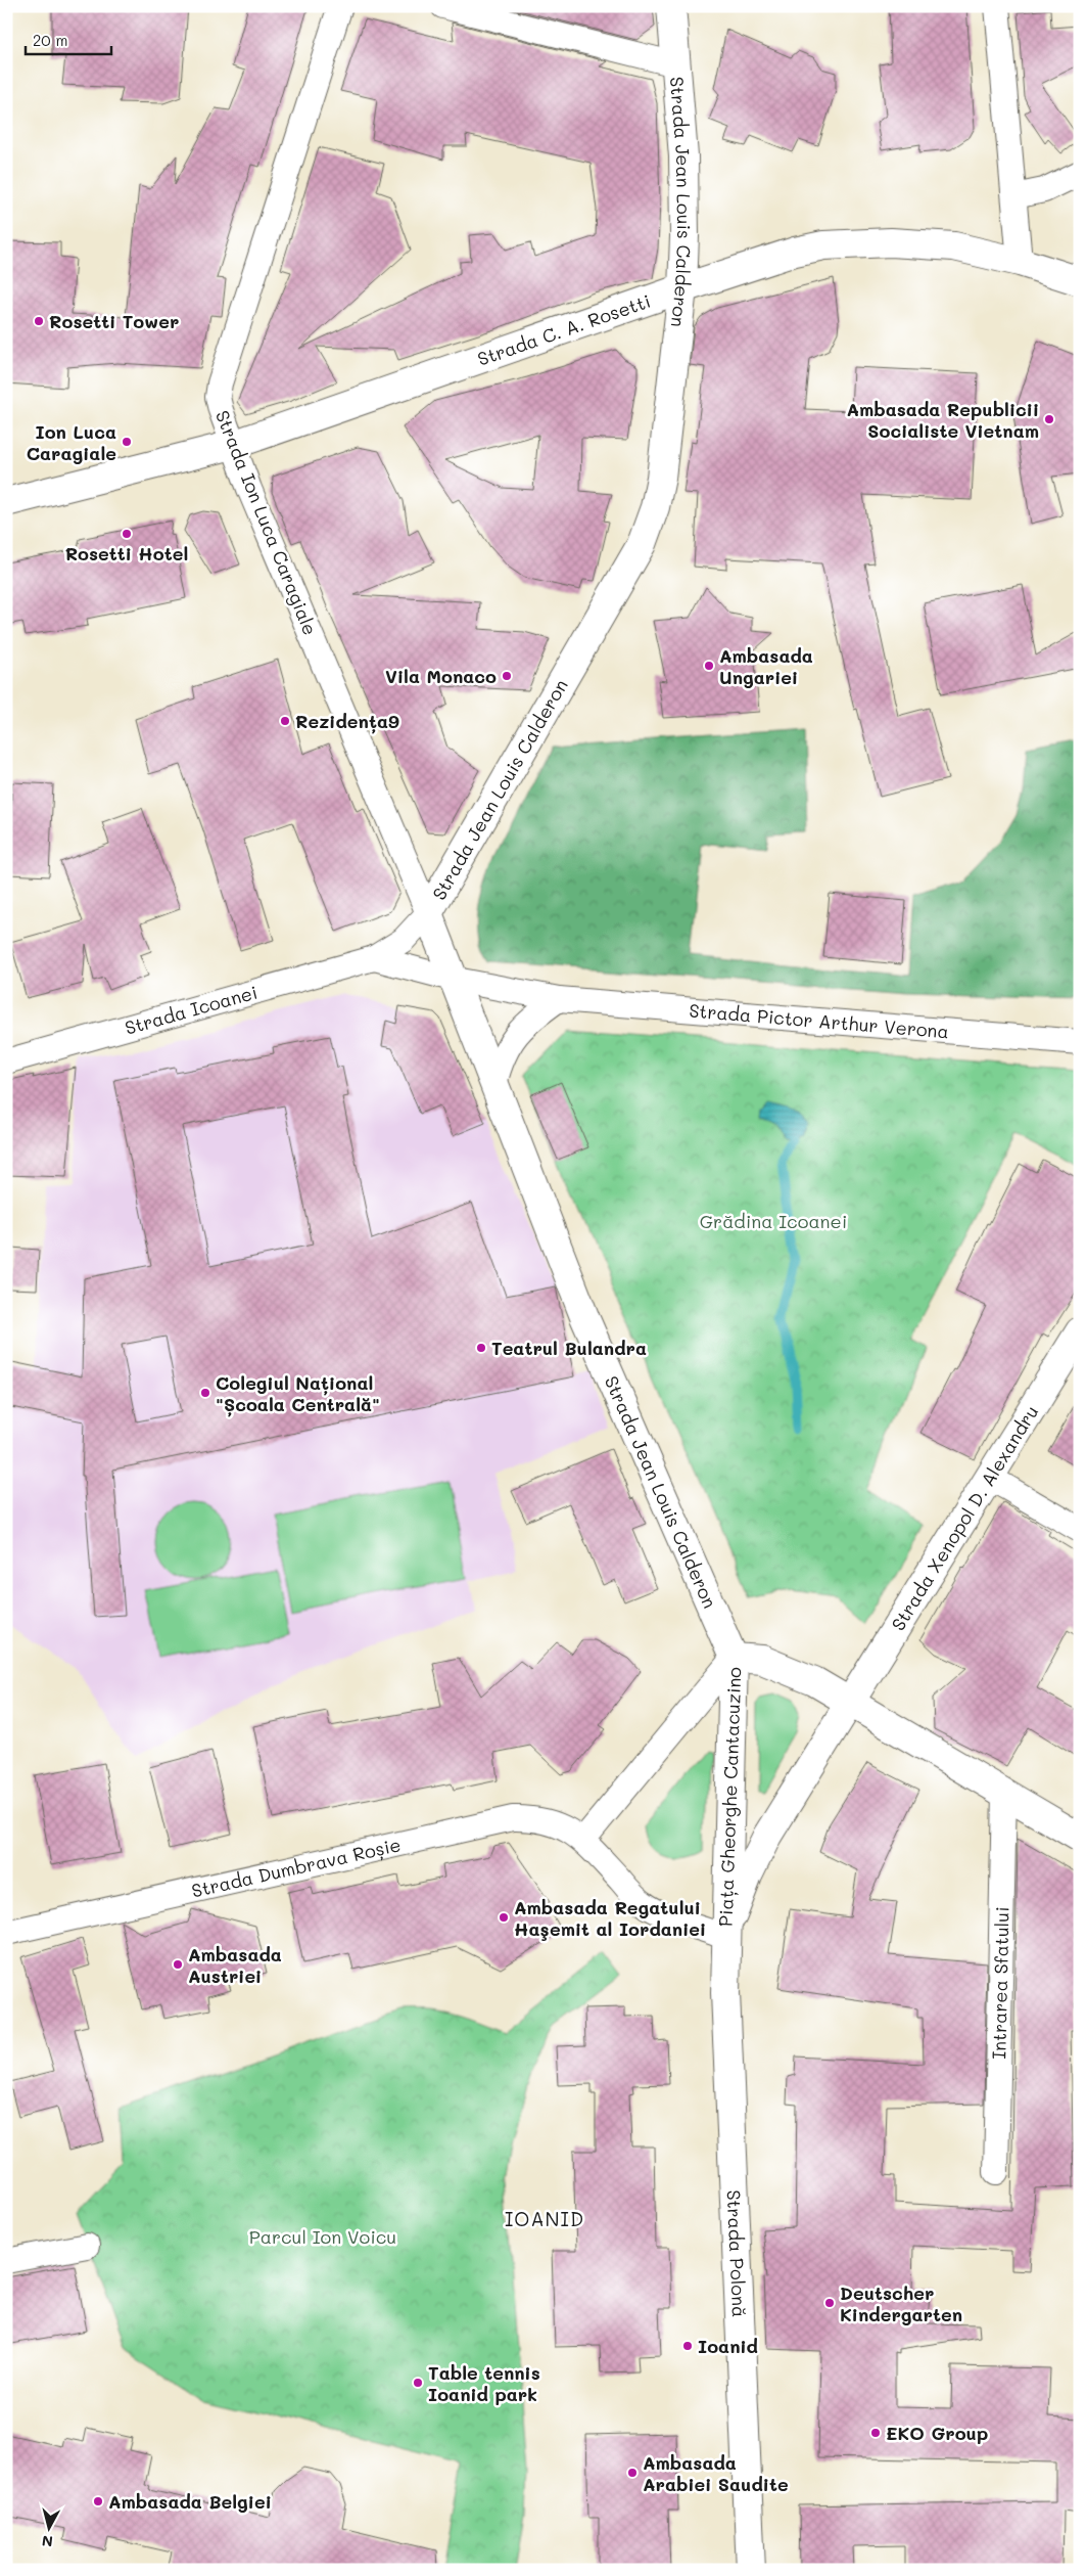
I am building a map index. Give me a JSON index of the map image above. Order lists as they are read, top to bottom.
{
  "streets": {
    "street": [
      "Strada Jean Louis Calderon",
      "Strada C. A. Rosetti",
      "Strada Ion Luca Caragiale",
      "Strada Icoanei",
      "Strada Pictor Arthur Verona",
      "Strada Xenopol D. Alexandru",
      "Piața Gheorghe Cantacuzino",
      "Strada Dumbrava Roșie",
      "Intrarea Sfatului",
      "Strada Polonă"
    ]
  },
  "crossings": [
    ["Strada Jean Louis Calderon", "Strada C. A. Rosetti"],
    ["Strada Jean Louis Calderon", "Strada Ion Luca Caragiale"],
    ["Strada Jean Louis Calderon", "Strada Icoanei"],
    ["Strada Jean Louis Calderon", "Strada Pictor Arthur Verona"],
    ["Strada Jean Louis Calderon", "Piața Gheorghe Cantacuzino"],
    ["Strada C. A. Rosetti", "Strada Ion Luca Caragiale"],
    ["Strada Ion Luca Caragiale", "Strada Icoanei"],
    ["Strada Xenopol D. Alexandru", "Piața Gheorghe Cantacuzino"],
    ["Piața Gheorghe Cantacuzino", "Strada Dumbrava Roșie"],
    ["Piața Gheorghe Cantacuzino", "Strada Polonă"]
  ],
  "districts": ["IOANID"],
  "parks": ["Grădina Icoanei", "Parcul Ion Voicu"],
  "places": [
    "Rosetti Tower",
    "Ambasada Republicii Socialiste Vietnam",
    "Ion Luca Caragiale",
    "Rosetti Hotel",
    "Ambasada Ungariei",
    "Vila Monaco",
    "Rezidența9",
    "Teatrul Bulandra",
    "Colegiul Național \"Școala Centrală\"",
    "Ambasada Regatului Haşemit al Iordaniei",
    "Ambasada Austriei",
    "Deutscher Kindergarten",
    "Ioanid",
    "Table tennis Ioanid park",
    "EKO Group",
    "Ambasada Arabiei Saudite",
    "Ambasada Belgiei"
  ],
  "scale_bar": "20 m",
  "north": "bottom"
}
